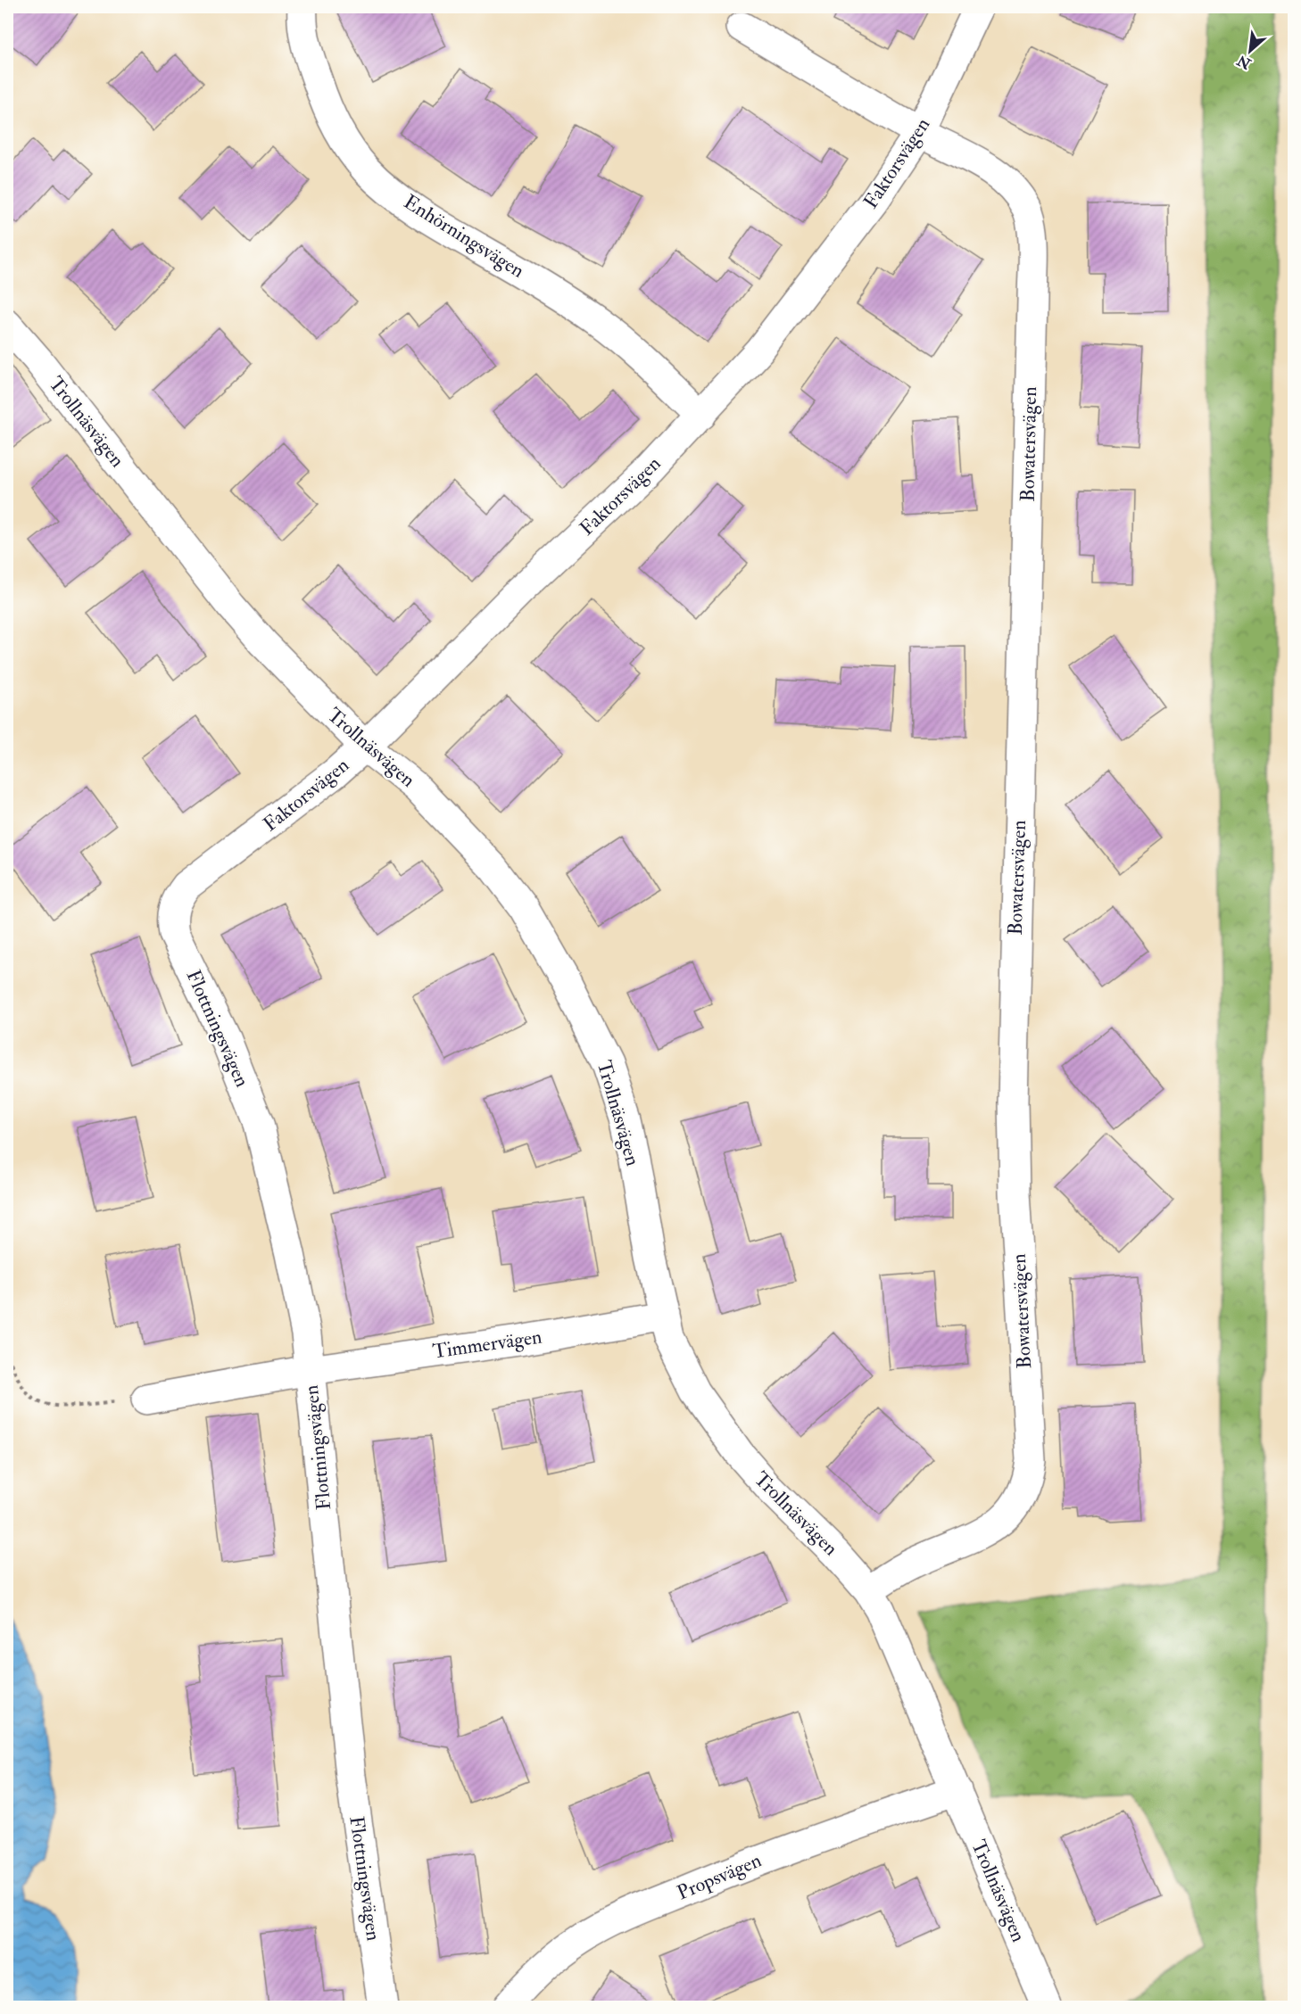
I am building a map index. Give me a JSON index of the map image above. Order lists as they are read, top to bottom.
{
  "streets": {
    "street": [
      "Faktorsvägen",
      "Enhörningsvägen",
      "Trollnäsvägen",
      "Bowatersvägen",
      "Flottningsvägen",
      "Timmervägen",
      "Propsvägen"
    ]
  },
  "crossings": [
    ["Faktorsvägen", "Enhörningsvägen"],
    ["Faktorsvägen", "Trollnäsvägen"],
    ["Faktorsvägen", "Bowatersvägen"],
    ["Faktorsvägen", "Flottningsvägen"],
    ["Trollnäsvägen", "Bowatersvägen"],
    ["Trollnäsvägen", "Timmervägen"],
    ["Trollnäsvägen", "Propsvägen"],
    ["Flottningsvägen", "Timmervägen"]
  ],
  "north": "bottom left"
}
